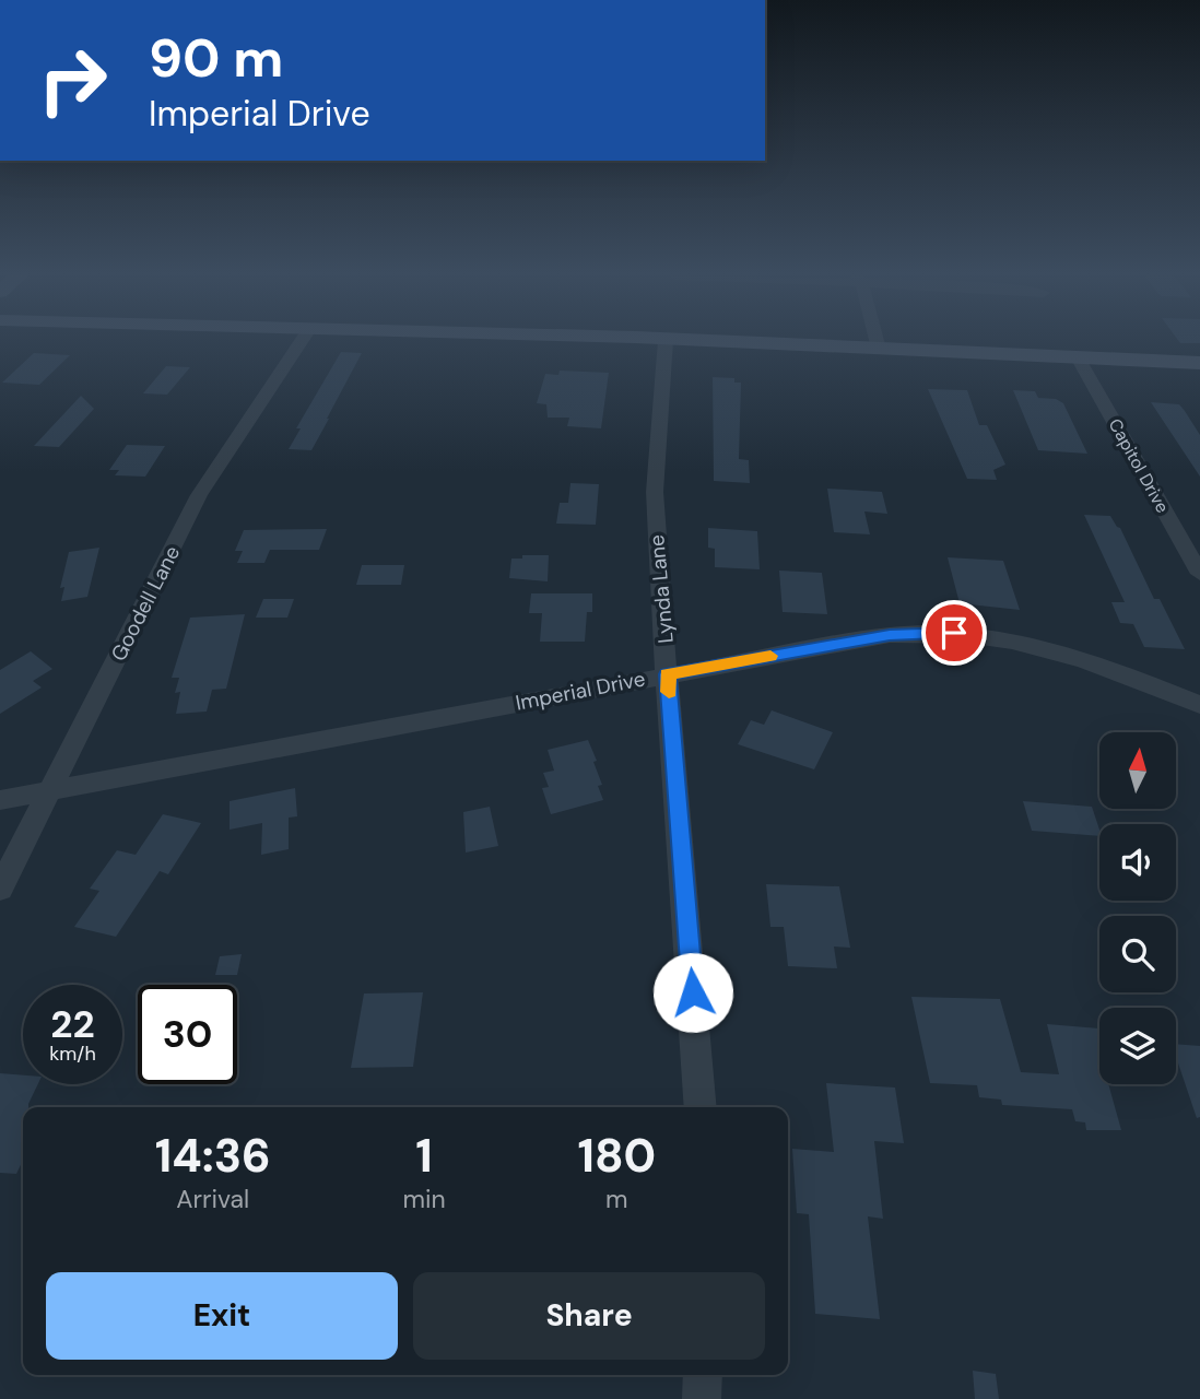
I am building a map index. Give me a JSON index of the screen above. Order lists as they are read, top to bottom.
{
  "streets": {
    "street": [
      "Capitol Drive",
      "Lynda Lane",
      "Goodell Lane",
      "Imperial Drive"
    ]
  },
  "crossings": [
    ["Lynda Lane", "Imperial Drive"],
    ["Goodell Lane", "Imperial Drive"]
  ],
  "north": "top",
  "page": {
    "turn": ["90 m", "Imperial Drive"],
    "speed": "22 km/h",
    "limit": "30",
    "eta": [
      "14:36",
      "Arrival",
      "1",
      "min",
      "180",
      "m"
    ],
    "buttons": ["Exit", "Share"]
  }
}
